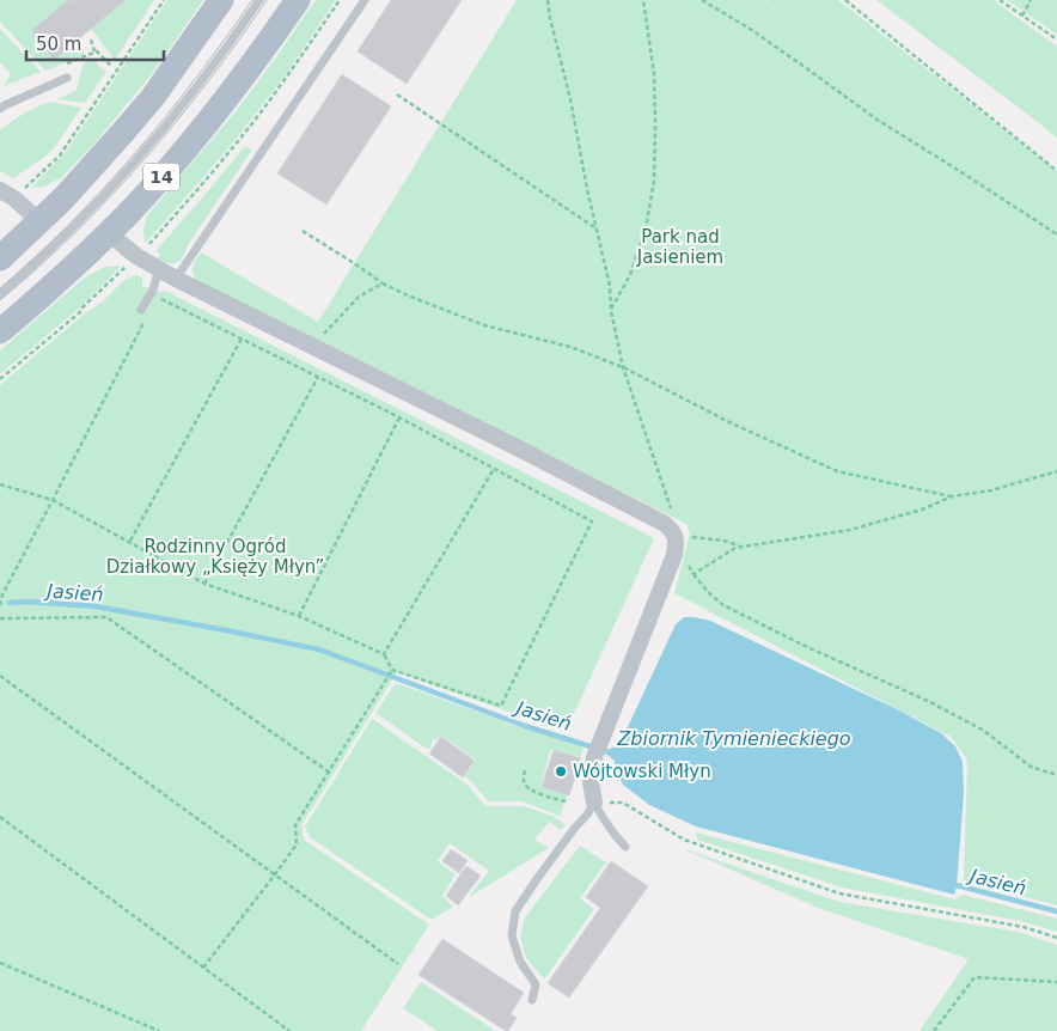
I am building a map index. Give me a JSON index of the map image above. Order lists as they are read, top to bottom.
{
  "streets": {
    "main road": ["14"]
  },
  "water": ["Jasień", "Zbiornik Tymienieckiego"],
  "parks": ["Park nad Jasieniem", "Rodzinny Ogród Działkowy „Księży Młyn”"],
  "places": ["Wójtowski Młyn"],
  "scale_bar": "50 m"
}
